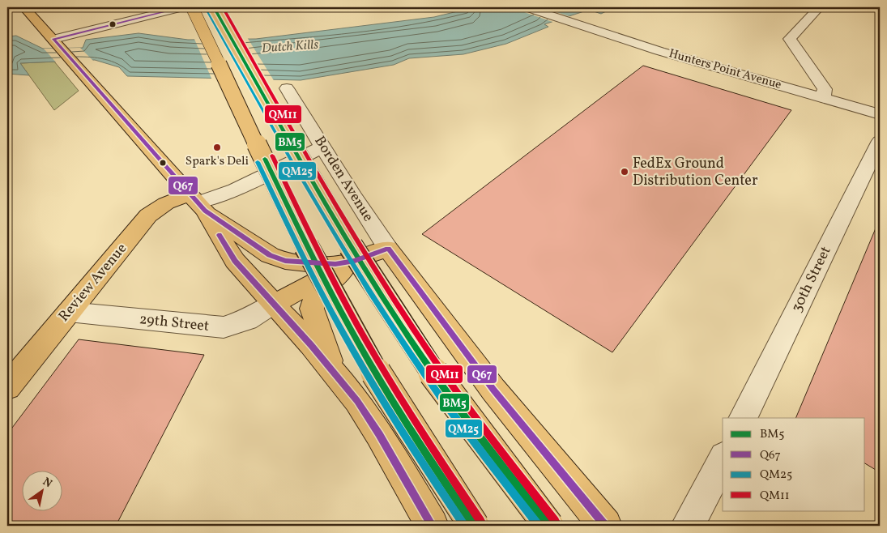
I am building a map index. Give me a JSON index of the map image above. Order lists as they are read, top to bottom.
{
  "streets": {
    "main road": ["Borden Avenue", "Review Avenue"],
    "street": ["Hunters Point Avenue", "30th Street", "29th Street"]
  },
  "crossings": [
    ["Borden Avenue", "Review Avenue"],
    ["Review Avenue", "29th Street"]
  ],
  "water": ["Dutch Kills"],
  "places": ["Spark's Deli", "FedEx Ground Distribution Center"],
  "lines": [
    "transit line BM5",
    "transit line Q67",
    "transit line QM11",
    "transit line QM25"
  ],
  "legend": [
    "BM5",
    "Q67",
    "QM25",
    "QM11"
  ],
  "north": "top right"
}
